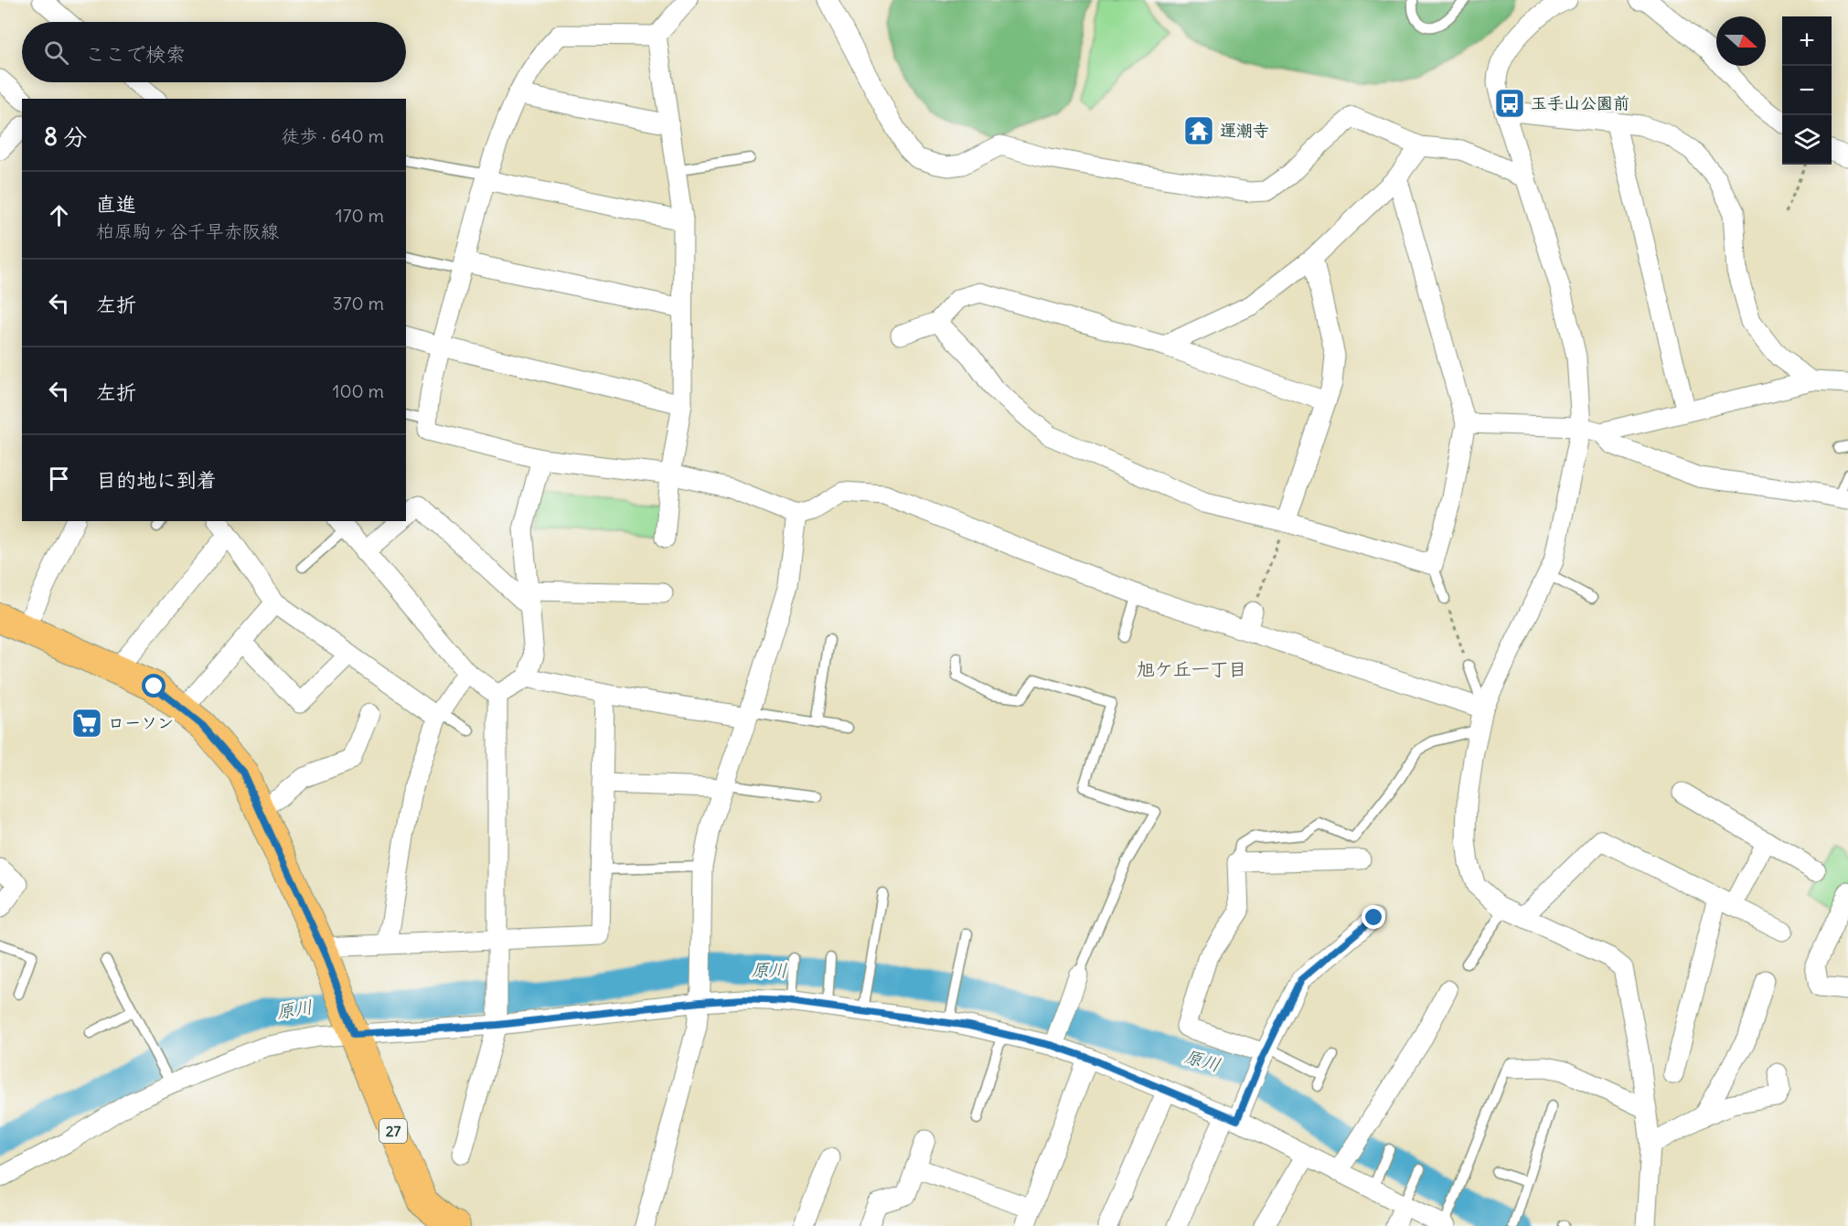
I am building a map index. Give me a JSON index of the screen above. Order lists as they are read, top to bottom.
{
  "streets": {
    "main road": ["27"]
  },
  "districts": ["旭ケ丘一丁目"],
  "water": ["原川"],
  "places": {
    "bus stop": ["玉手山公園前"],
    "temple": ["運潮寺"],
    "supermarket": ["ローソン"]
  },
  "north": "right",
  "page": {
    "map_buttons": ["+", "−"],
    "search": "ここで検索",
    "heading": ["8 分", "徒歩 · 640 m"],
    "list": [
      ["直進", "柏原駒ヶ谷千早赤阪線", "170 m"],
      ["左折", "370 m"],
      ["左折", "100 m"],
      "目的地に到着"
    ]
  }
}
